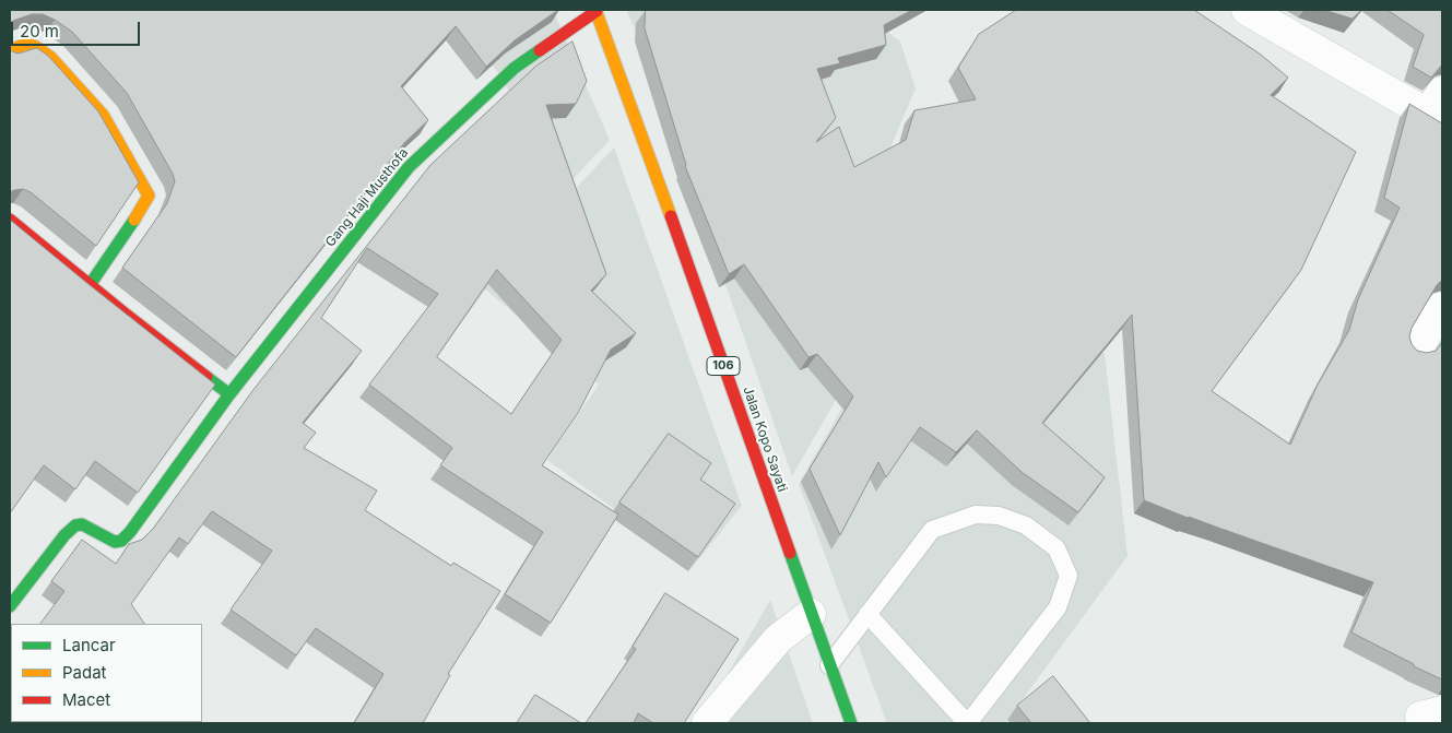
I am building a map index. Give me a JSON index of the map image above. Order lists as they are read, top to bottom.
{
  "streets": {
    "street": ["Gang Haji Musthofa", "106", "Jalan Kopo Sayati"]
  },
  "crossings": [
    ["Gang Haji Musthofa", "Jalan Kopo Sayati"]
  ],
  "legend": ["Lancar", "Padat", "Macet"],
  "scale_bar": "20 m"
}
